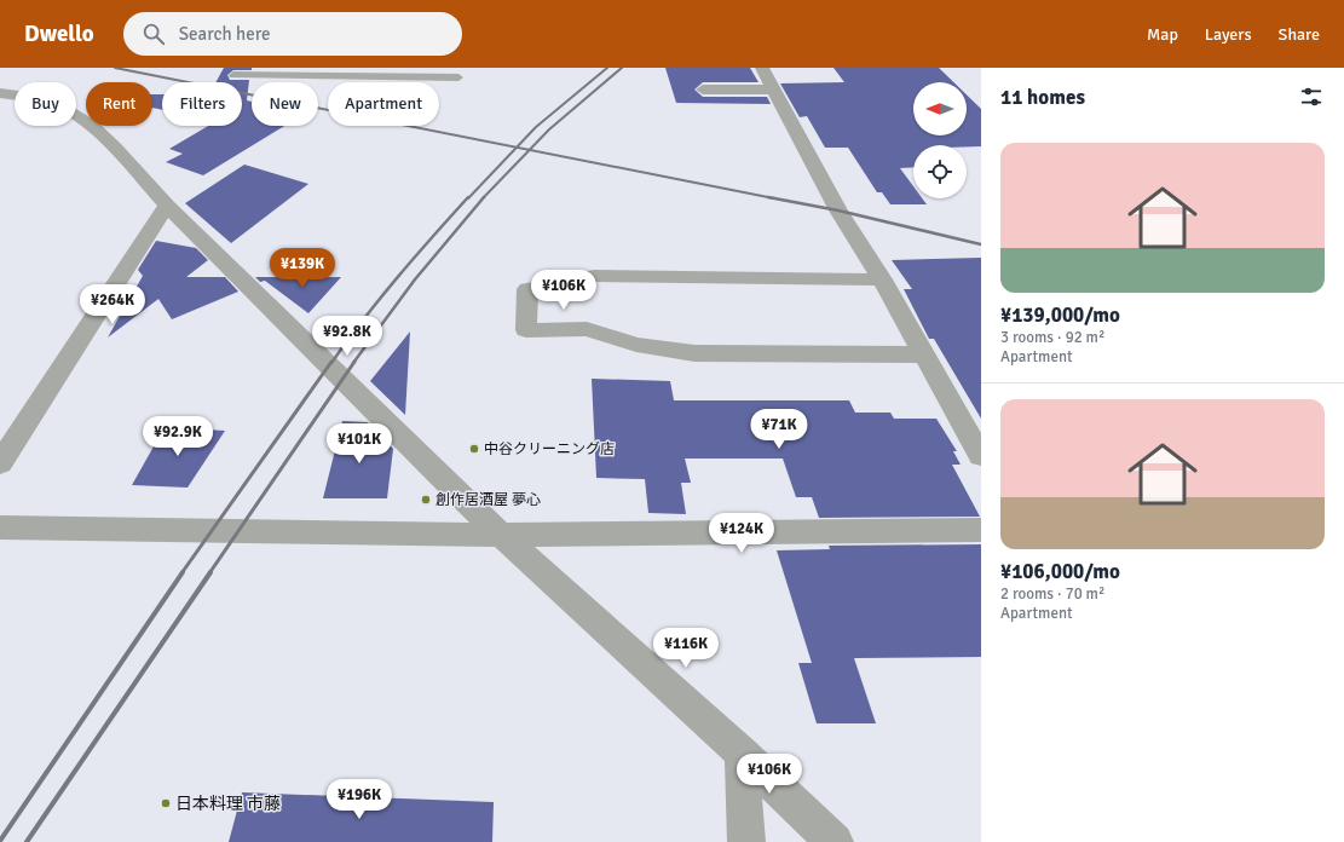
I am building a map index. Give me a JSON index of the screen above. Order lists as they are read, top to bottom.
{
  "places": ["中谷クリーニング店", "創作居酒屋 夢心", "日本料理 市藤"],
  "north": "left",
  "page": {
    "header": "Dwello",
    "search": "Search here",
    "nav": ["Map", "Layers", "Share"],
    "heading": "11 homes",
    "chip": [
      "Buy",
      "Rent",
      "Filters",
      "New",
      "Apartment"
    ],
    "list": [
      {
        "name": "¥139,000/mo",
        "note": "3 rooms · 92 m² · Apartment"
      },
      {
        "name": "¥106,000/mo",
        "note": "2 rooms · 70 m² · Apartment"
      }
    ],
    "price": [
      "¥139K",
      "¥106K",
      "¥264K",
      "¥92.8K",
      "¥71K",
      "¥92.9K",
      "¥101K",
      "¥124K",
      "¥116K",
      "¥106K",
      "¥196K"
    ]
  }
}
